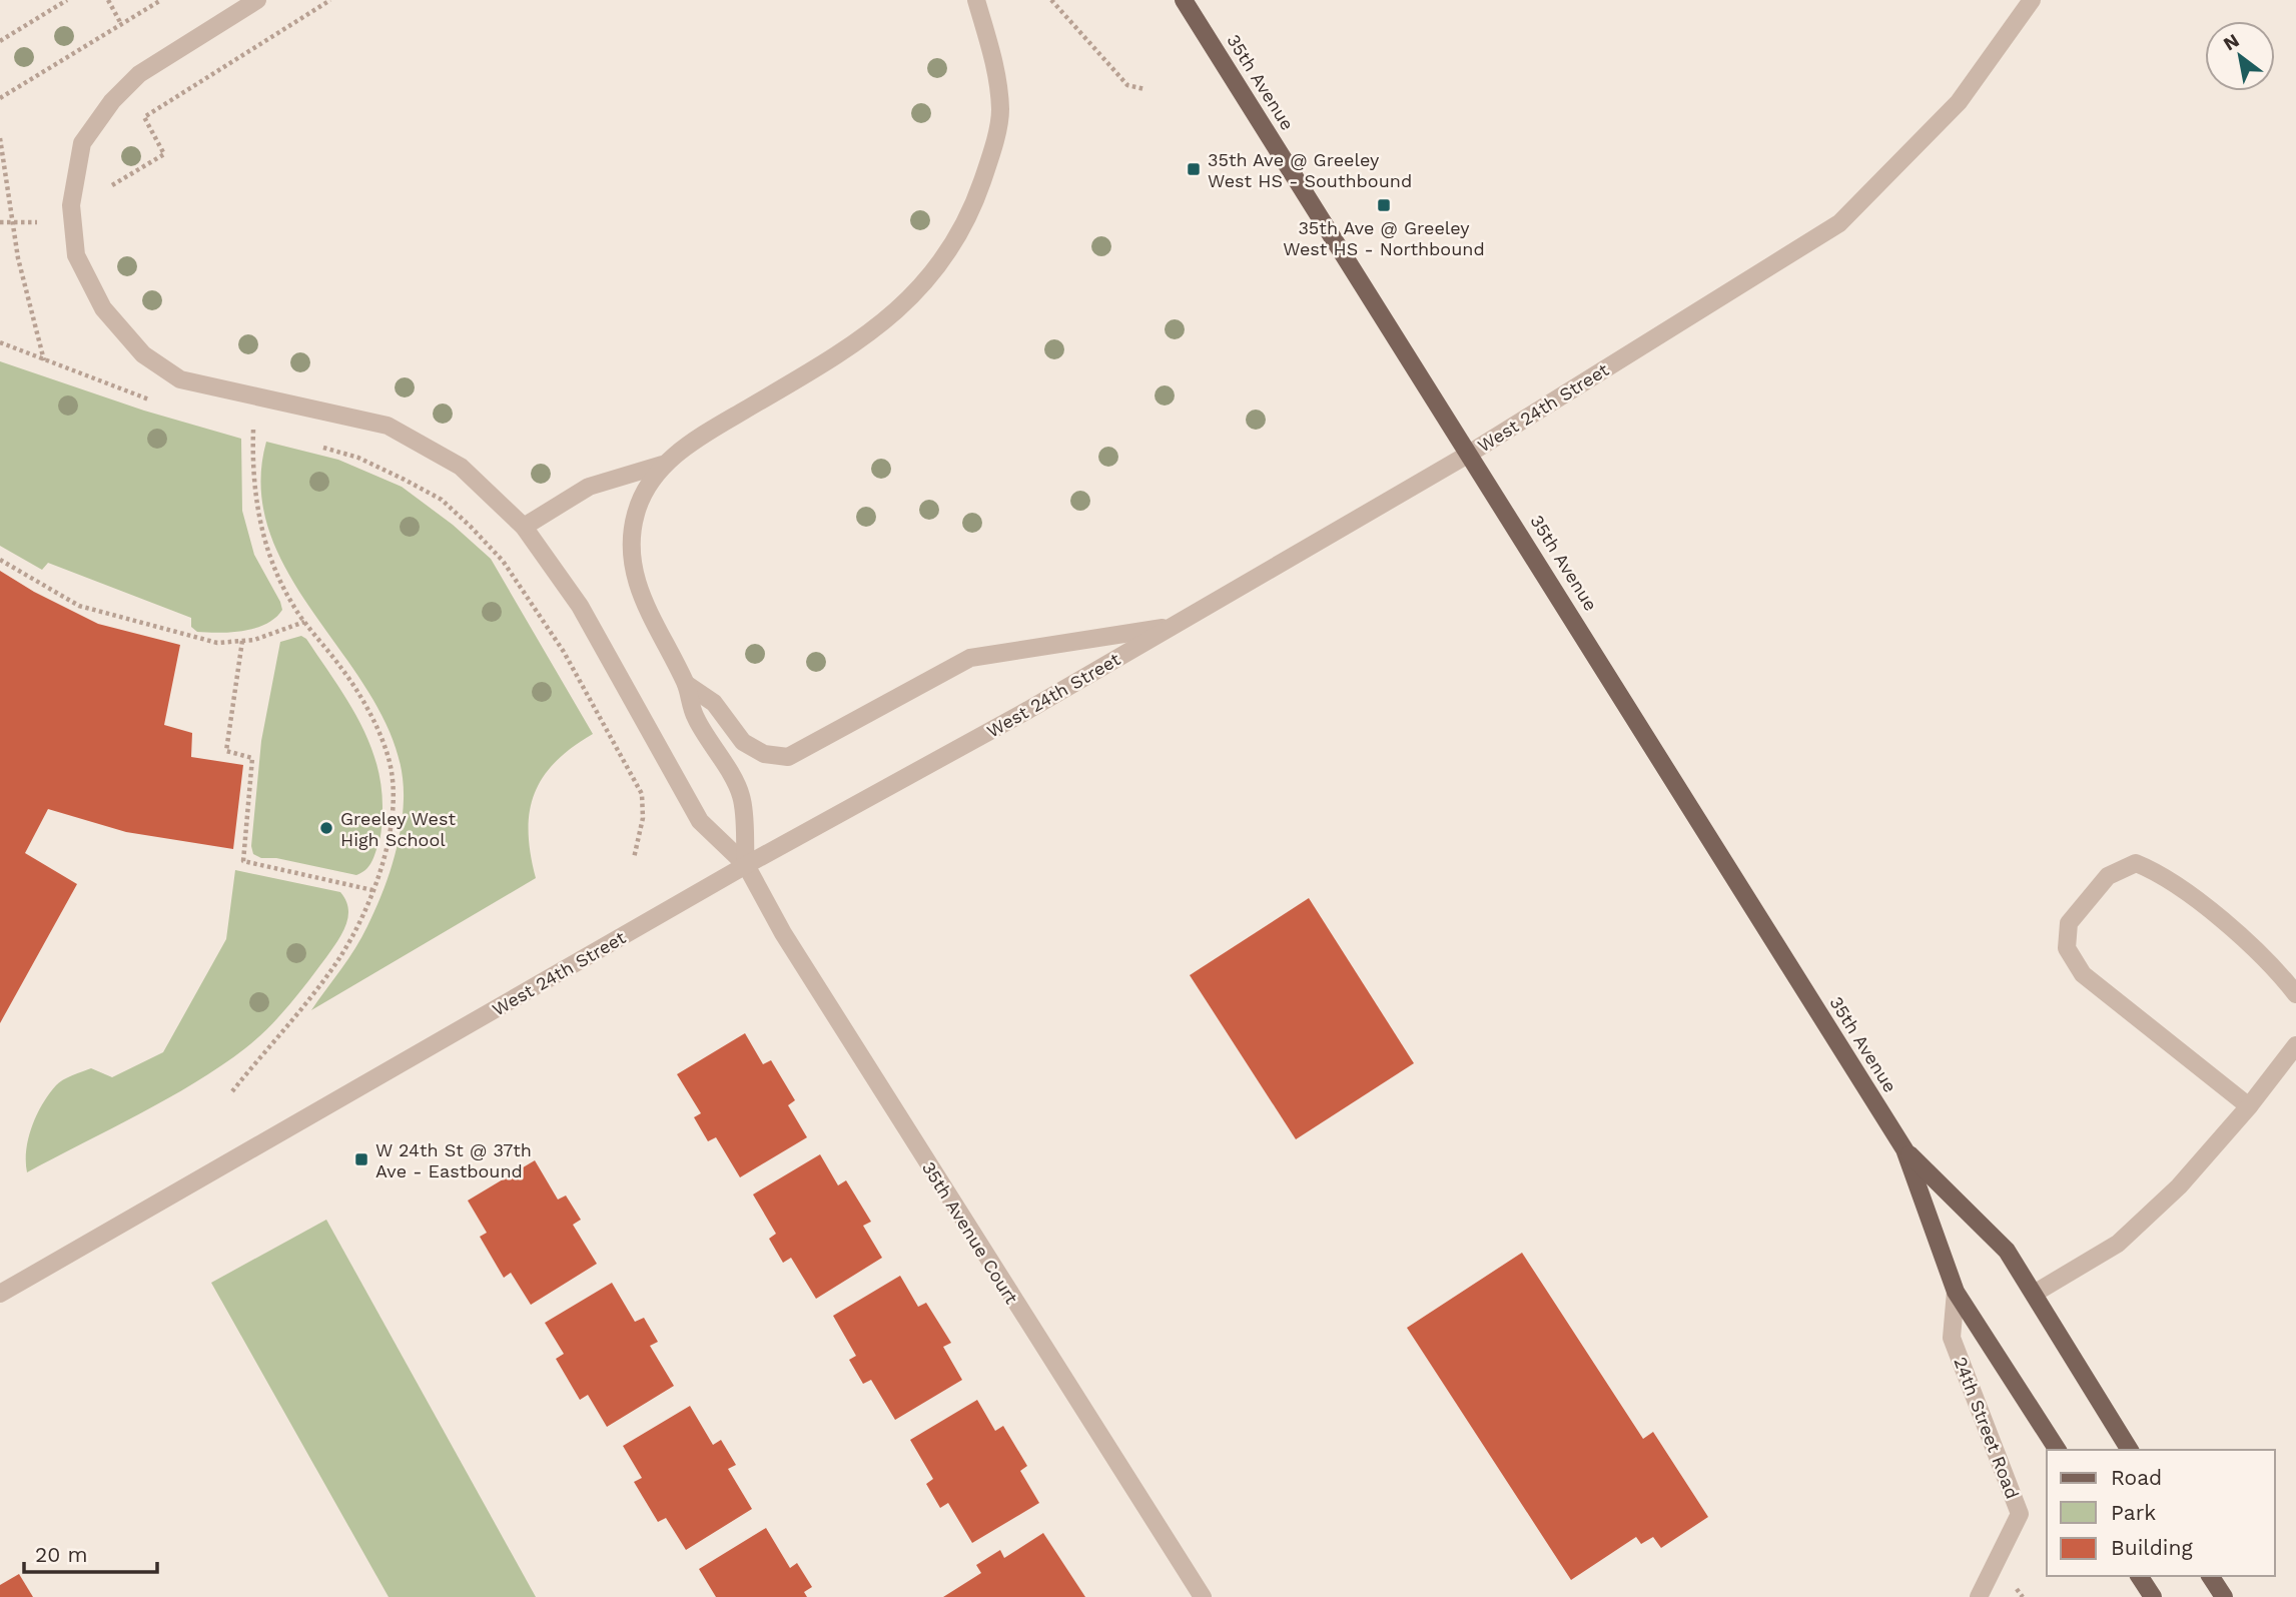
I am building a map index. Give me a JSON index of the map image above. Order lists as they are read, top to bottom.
{
  "streets": {
    "main road": ["35th Avenue"],
    "street": ["West 24th Street", "35th Avenue Court", "24th Street Road"]
  },
  "crossings": [
    ["35th Avenue", "West 24th Street"],
    ["35th Avenue", "24th Street Road"],
    ["West 24th Street", "35th Avenue Court"]
  ],
  "places": {
    "transit": ["35th Ave @ Greeley West HS - Southbound", "35th Ave @ Greeley West HS - Northbound", "W 24th St @ 37th Ave - Eastbound"],
    "other": ["Greeley West High School"]
  },
  "legend": ["Road", "Park", "Building"],
  "scale_bar": "20 m",
  "north": "top left"
}
